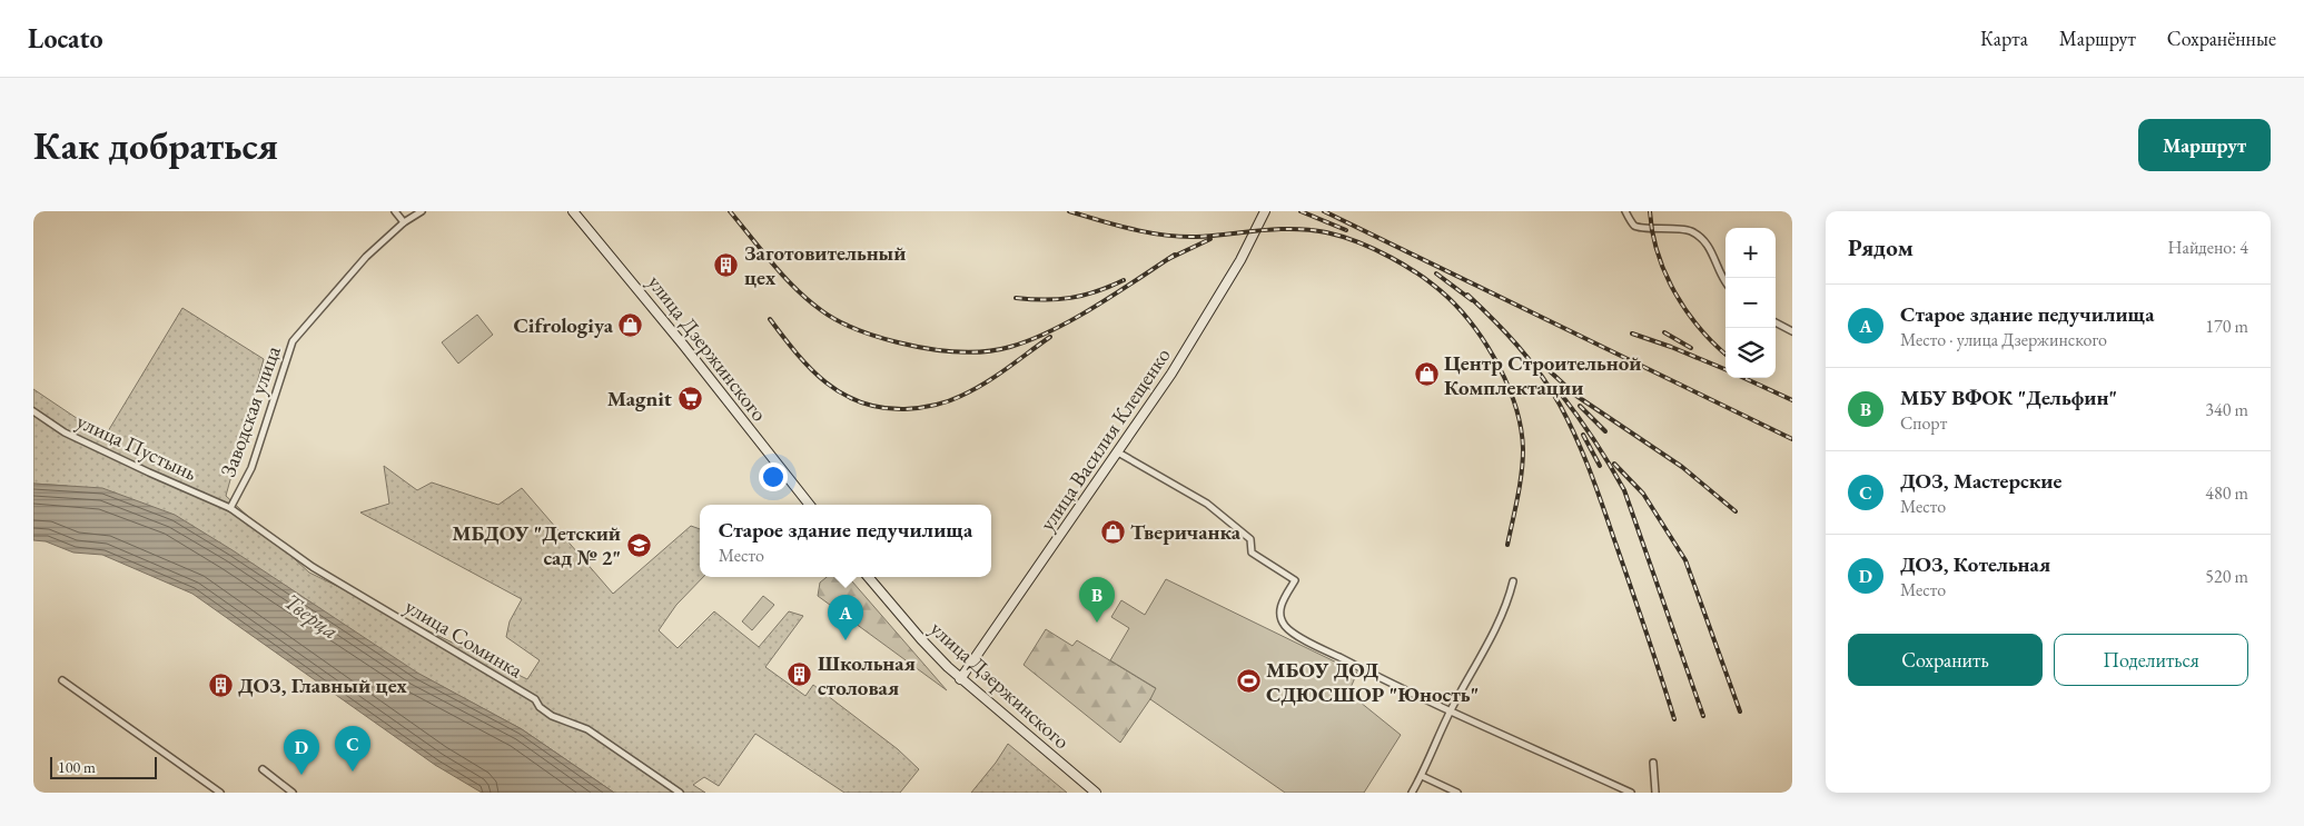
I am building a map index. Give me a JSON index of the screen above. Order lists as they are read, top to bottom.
{
  "streets": {
    "main road": ["улица Дзержинского", "улица Василия Клещенко"],
    "street": ["Заводская улица", "улица Пустынь", "улица Соминка"]
  },
  "crossings": [
    ["улица Дзержинского", "улица Василия Клещенко"],
    ["Заводская улица", "улица Пустынь"],
    ["Заводская улица", "улица Соминка"],
    ["улица Пустынь", "улица Соминка"]
  ],
  "water": ["Тверца"],
  "places": {
    "building": ["Заготовительный цех", "Школьная столовая", "ДОЗ, Главный цех"],
    "shop": ["Cifrologiya", "Центр Строительной Комплектации", "Тверичанка"],
    "supermarket": ["Magnit"],
    "school or university": ["МБДОУ \"Детский сад № 2\""],
    "sports": ["МБОУ ДОД СДЮСШОР \"Юность\""]
  },
  "scale_bar": "100 m",
  "page": {
    "header": "Locato",
    "nav": ["Карта", "Маршрут", "Сохранённые"],
    "buttons": [
      "Маршрут",
      ["Сохранить", "Поделиться"]
    ],
    "title": "Как добраться",
    "heading": ["Рядом", "Найдено: 4"],
    "map_buttons": ["+", "−"],
    "list": [
      {
        "mark": "A",
        "name": "Старое здание педучилища",
        "note": "Место · улица Дзержинского",
        "value": "170 m"
      },
      {
        "mark": "B",
        "name": "МБУ ВФОК \"Дельфин\"",
        "note": "Спорт",
        "value": "340 m"
      },
      {
        "mark": "C",
        "name": "ДОЗ, Мастерские",
        "note": "Место",
        "value": "480 m"
      },
      {
        "mark": "D",
        "name": "ДОЗ, Котельная",
        "note": "Место",
        "value": "520 m"
      }
    ],
    "popup": ["Старое здание педучилища", "Место"],
    "pins": [
      "B",
      "A",
      "C",
      "D"
    ],
    "scale": "100 m"
  }
}
